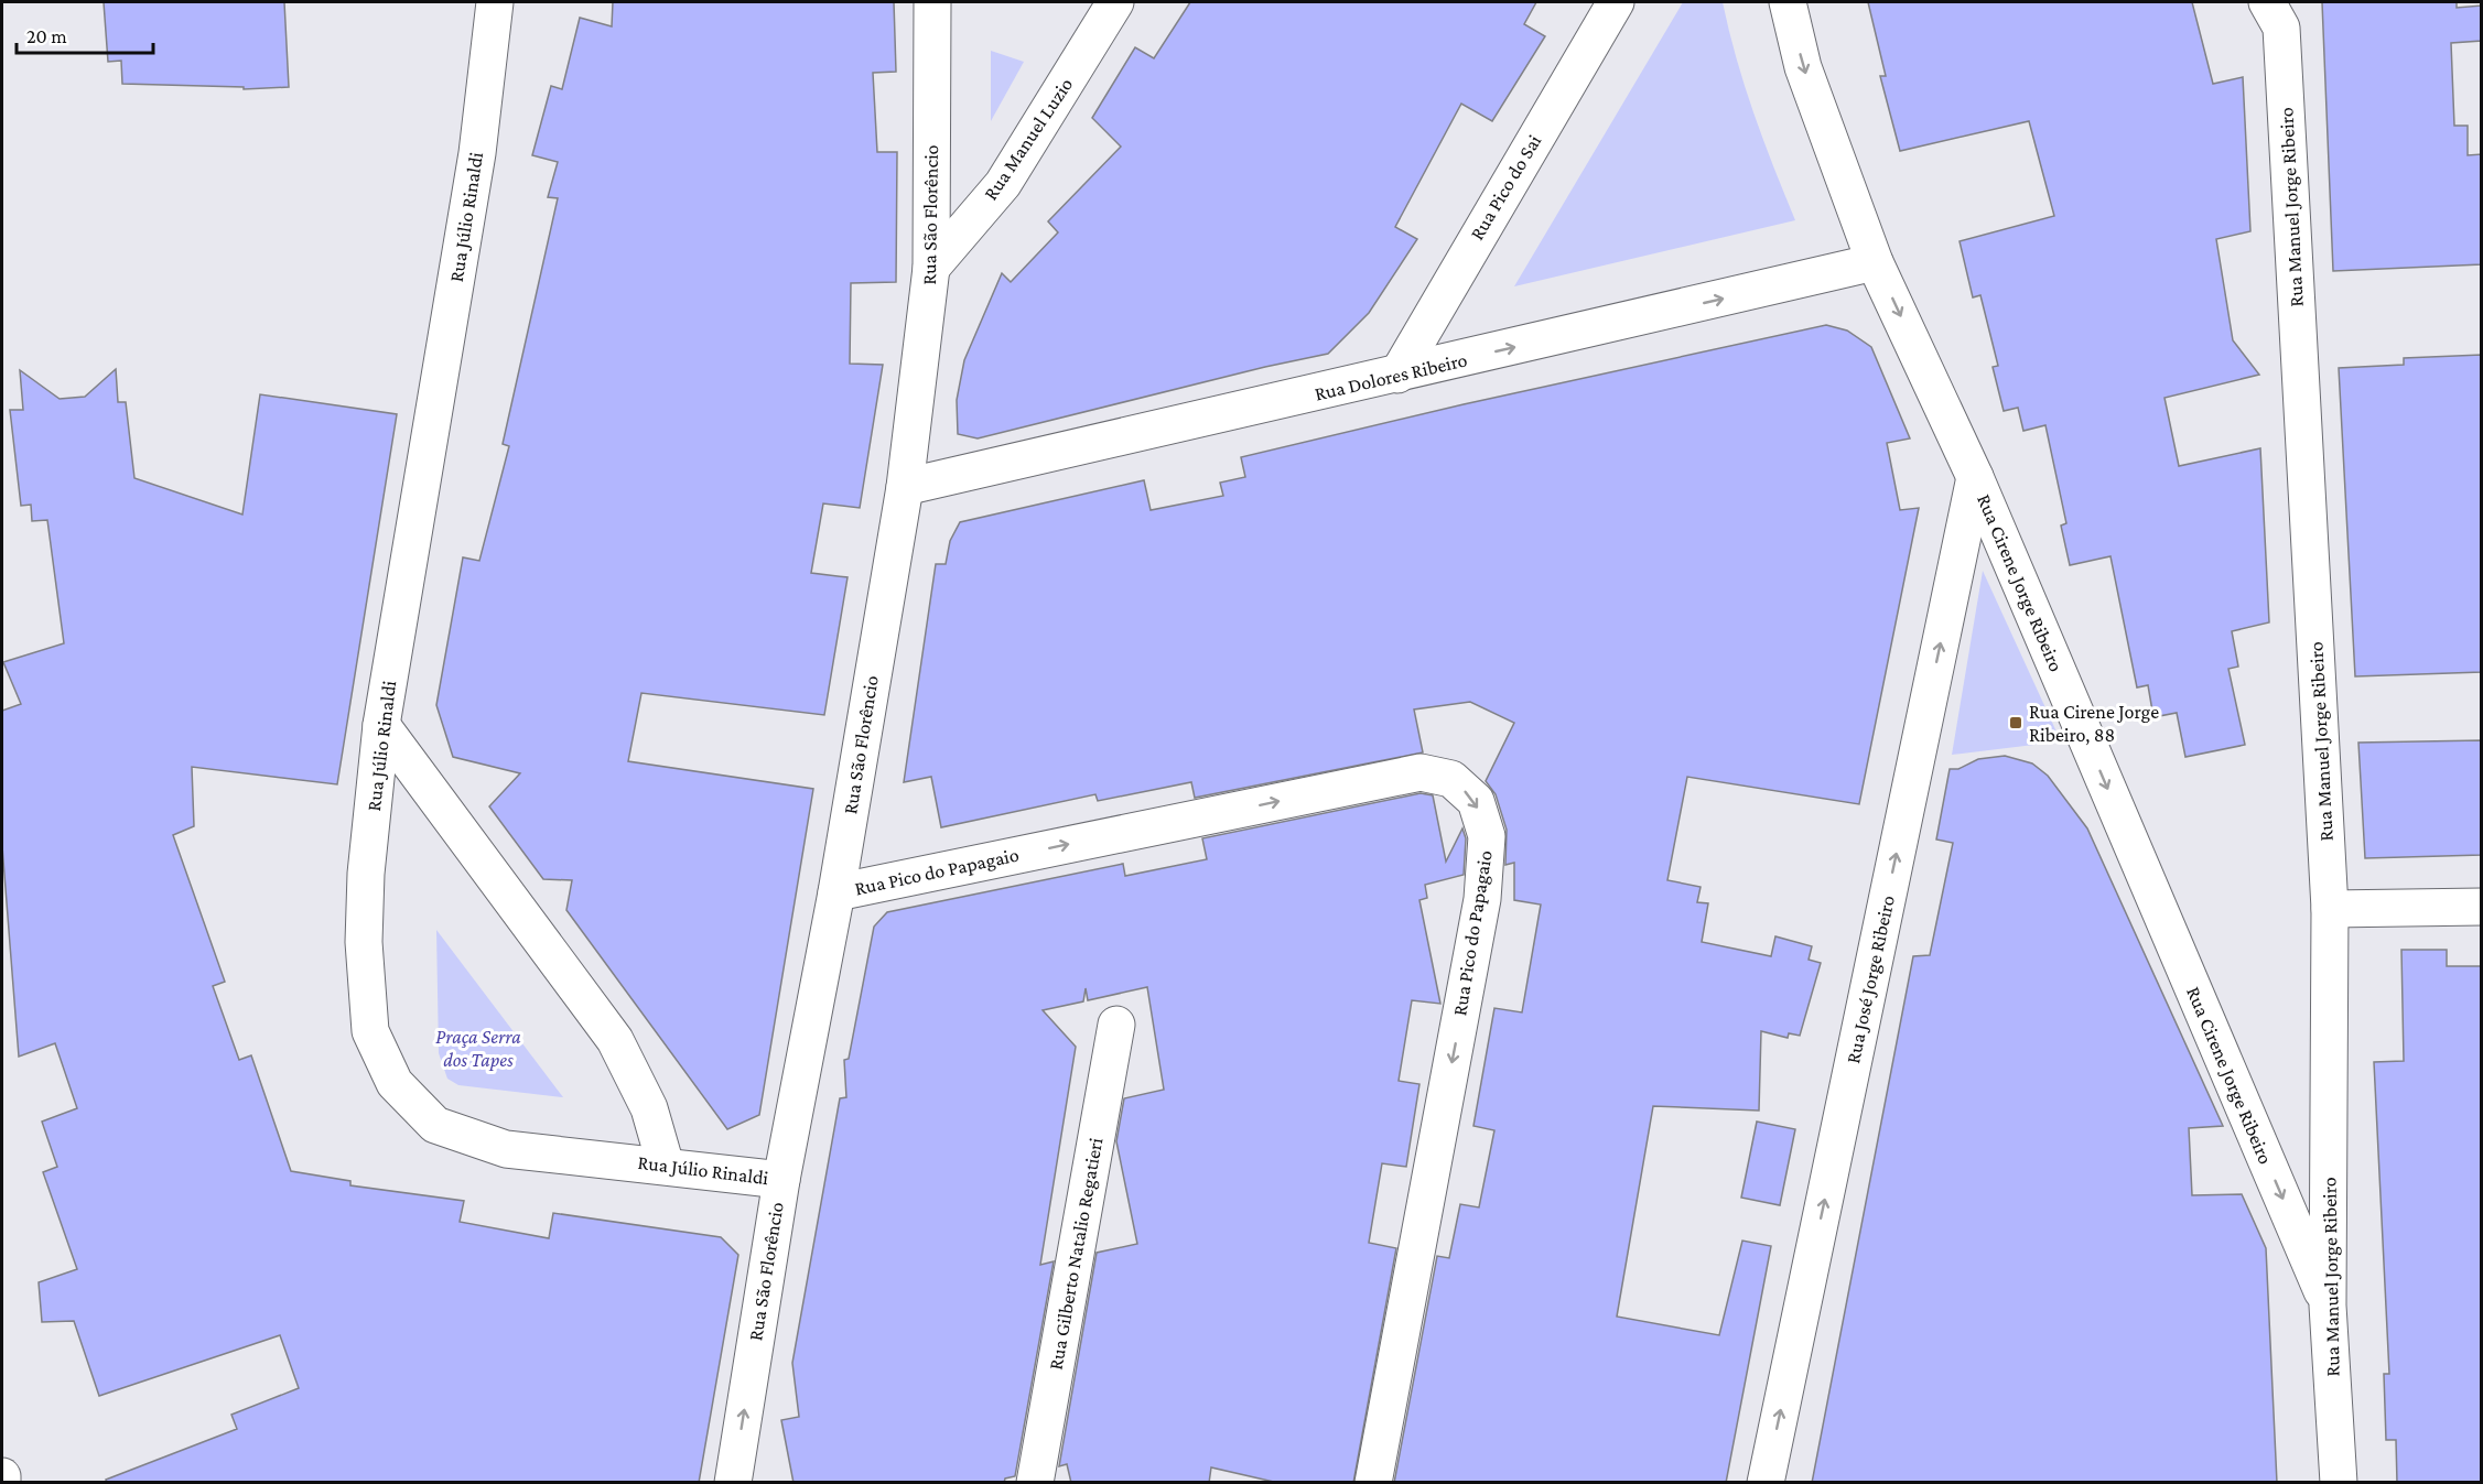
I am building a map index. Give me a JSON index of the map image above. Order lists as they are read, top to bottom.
{
  "streets": {
    "street": [
      "Rua Manuel Luzio",
      "Rua Pico do Sai",
      "Rua Manuel Jorge Ribeiro",
      "Rua São Florêncio",
      "Rua Júlio Rinaldi",
      "Rua Dolores Ribeiro",
      "Rua Cirene Jorge Ribeiro",
      "Rua Pico do Papagaio",
      "Rua José Jorge Ribeiro",
      "Rua Gilberto Natalio Regatieri"
    ]
  },
  "crossings": [
    ["Rua Manuel Luzio", "Rua São Florêncio"],
    ["Rua Pico do Sai", "Rua Dolores Ribeiro"],
    ["Rua Manuel Jorge Ribeiro", "Rua Cirene Jorge Ribeiro"],
    ["Rua São Florêncio", "Rua Júlio Rinaldi"],
    ["Rua São Florêncio", "Rua Dolores Ribeiro"],
    ["Rua São Florêncio", "Rua Pico do Papagaio"],
    ["Rua Dolores Ribeiro", "Rua Cirene Jorge Ribeiro"],
    ["Rua Cirene Jorge Ribeiro", "Rua José Jorge Ribeiro"]
  ],
  "one_way": ["Rua Dolores Ribeiro", "Rua Cirene Jorge Ribeiro", "Rua José Jorge Ribeiro"],
  "parks": ["Praça Serra dos Tapes"],
  "places": {
    "transit": ["Rua Cirene Jorge Ribeiro, 88"]
  },
  "scale_bar": "20 m"
}
